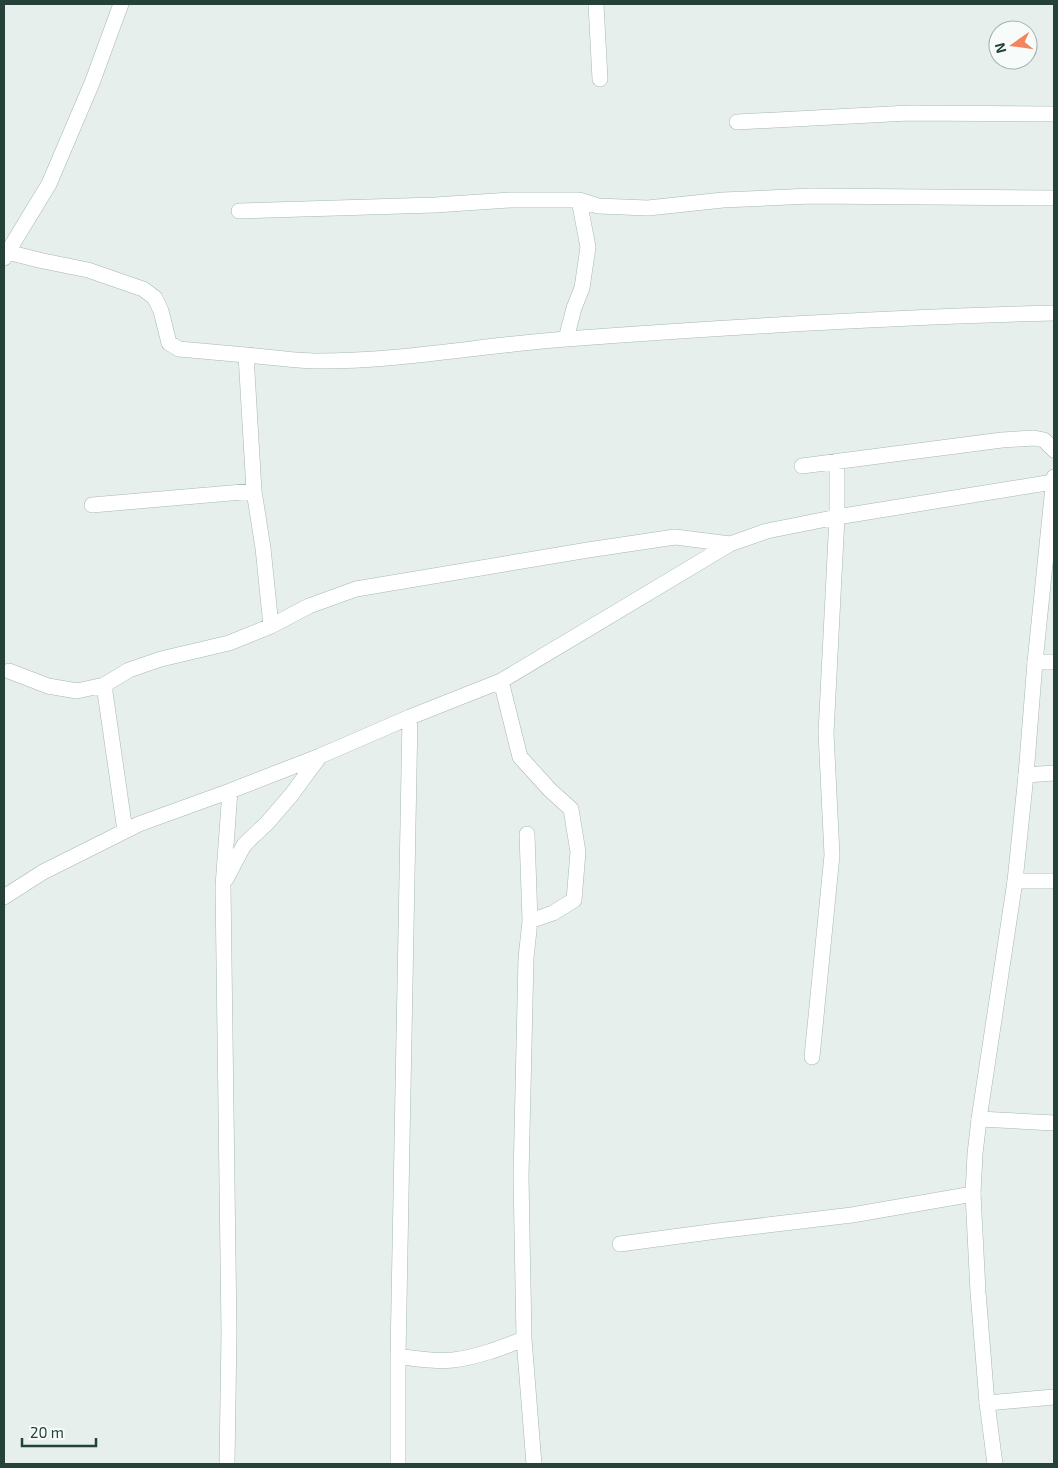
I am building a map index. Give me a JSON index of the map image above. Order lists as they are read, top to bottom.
{
  "scale_bar": "20 m",
  "north": "left"
}
